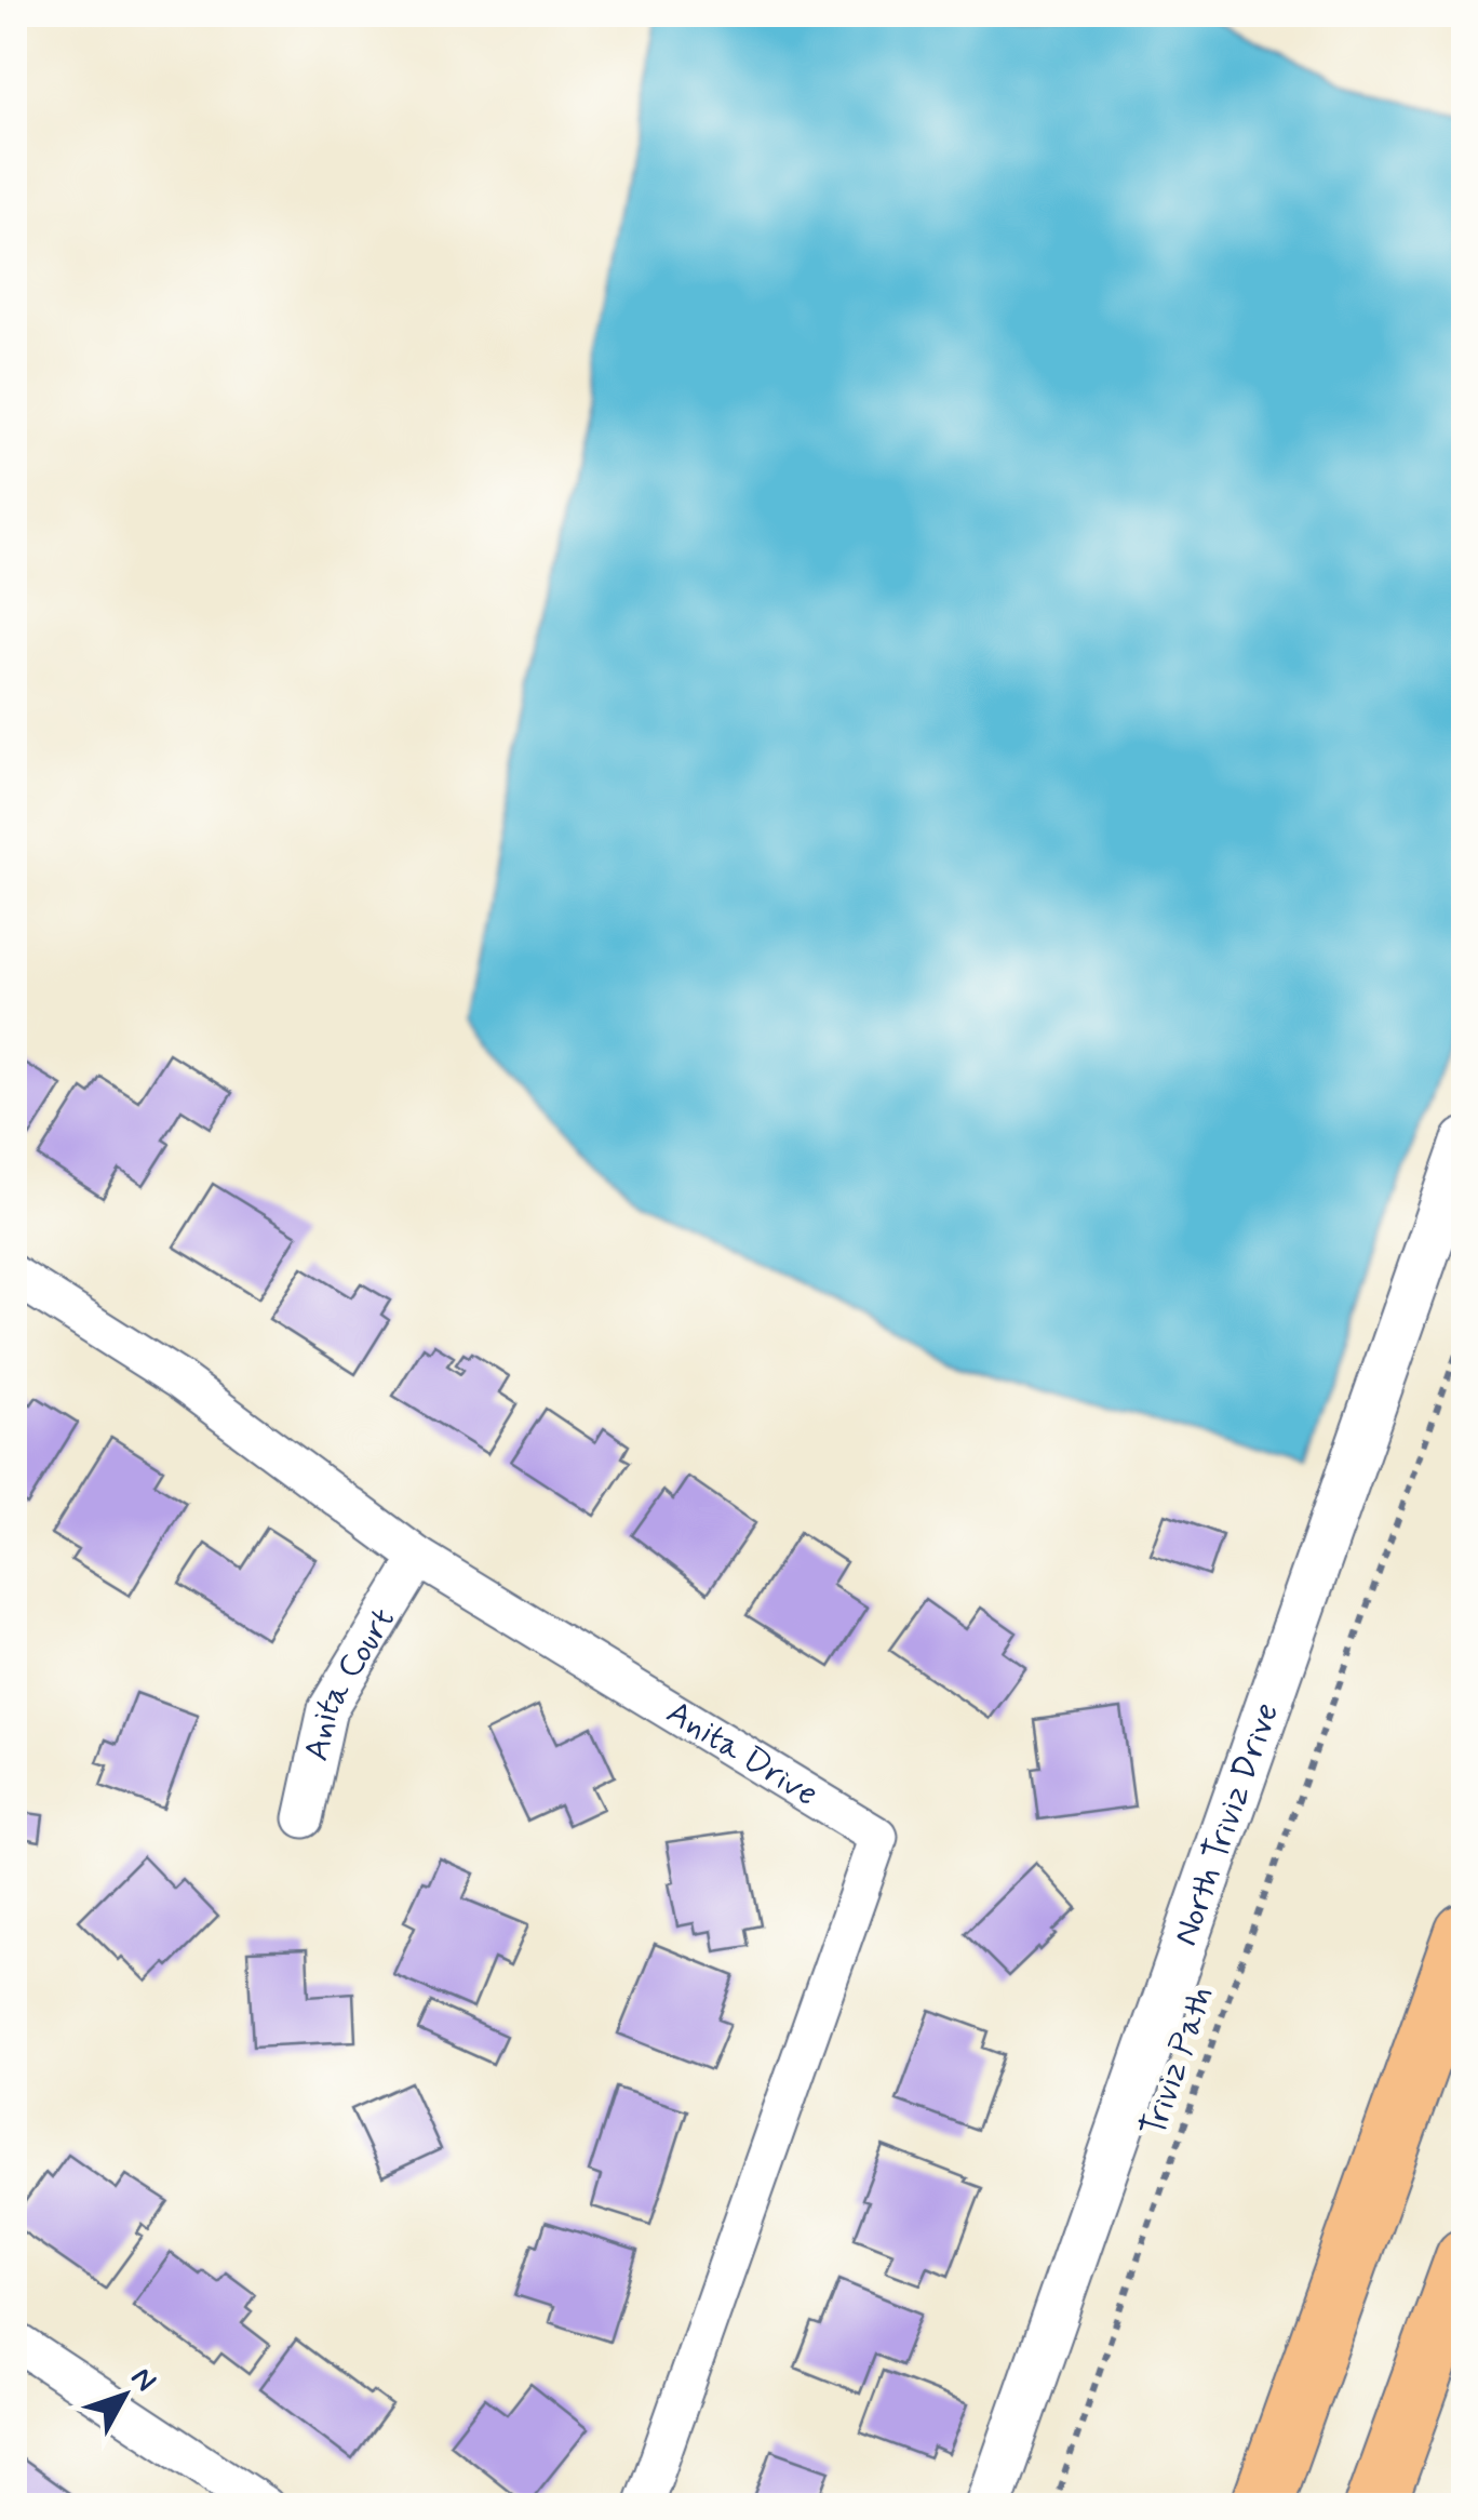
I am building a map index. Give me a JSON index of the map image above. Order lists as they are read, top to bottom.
{
  "streets": {
    "street": ["Anita Court", "Anita Drive", "North Triviz Drive"],
    "path": ["Triviz Path"]
  },
  "crossings": [
    ["Anita Court", "Anita Drive"]
  ],
  "north": "top right"
}
